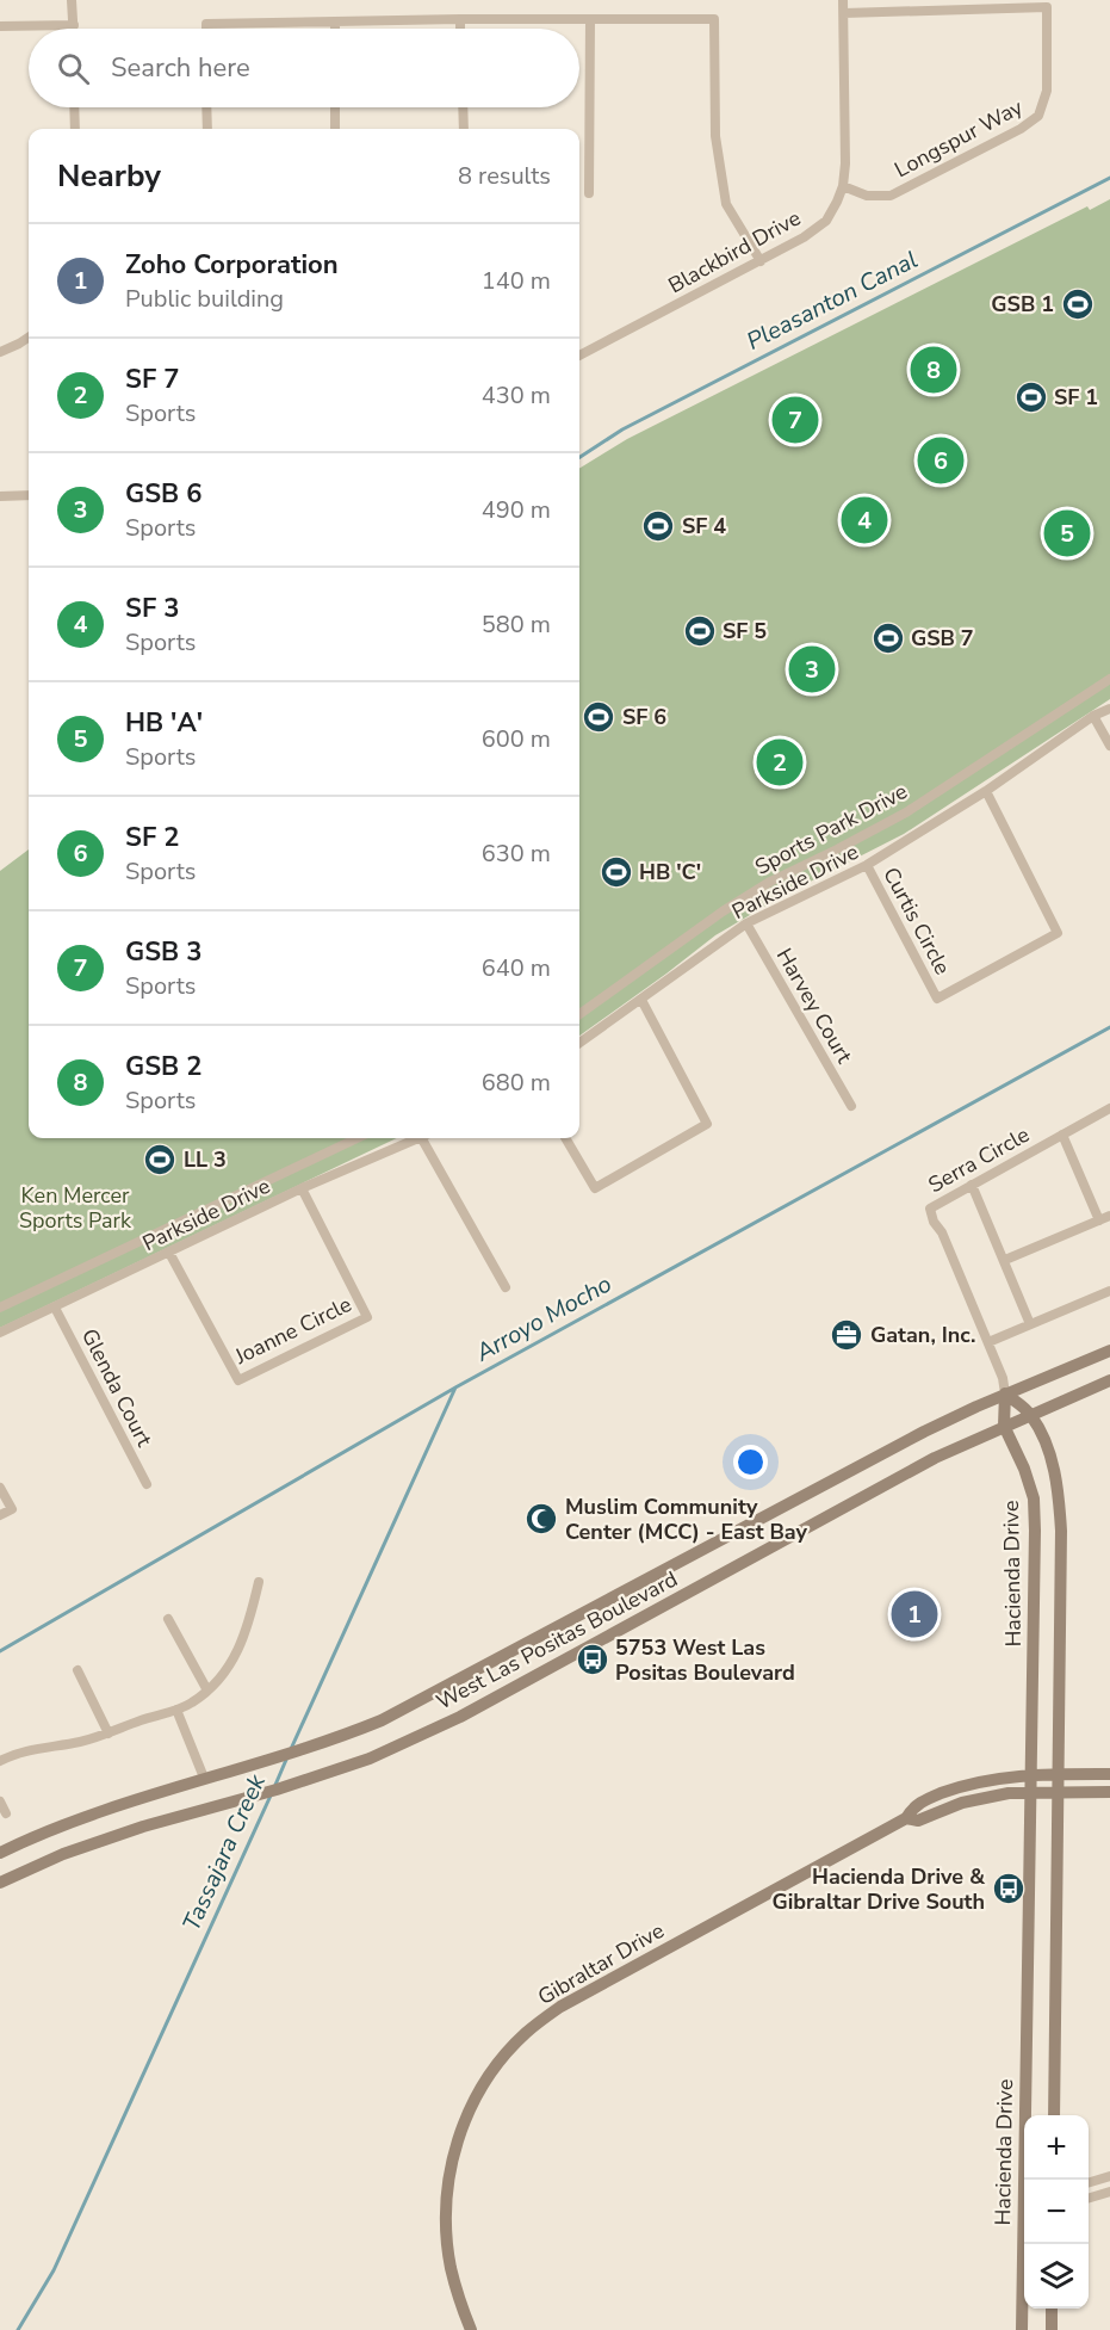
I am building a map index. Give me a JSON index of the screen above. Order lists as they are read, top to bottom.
{
  "streets": {
    "main road": ["Hacienda Drive", "West Las Positas Boulevard", "Gibraltar Drive"],
    "street": [
      "Longspur Way",
      "Blackbird Drive",
      "Sports Park Drive",
      "Parkside Drive",
      "Curtis Circle",
      "Harvey Court",
      "Serra Circle",
      "Joanne Circle",
      "Glenda Court"
    ]
  },
  "crossings": [
    ["Longspur Way", "Blackbird Drive"],
    ["Parkside Drive", "Curtis Circle"],
    ["Parkside Drive", "Harvey Court"],
    ["Parkside Drive", "Joanne Circle"],
    ["Parkside Drive", "Glenda Court"],
    ["Serra Circle", "Hacienda Drive"],
    ["Serra Circle", "West Las Positas Boulevard"],
    ["Hacienda Drive", "West Las Positas Boulevard"],
    ["Hacienda Drive", "Gibraltar Drive"]
  ],
  "water": ["Pleasanton Canal", "Arroyo Mocho", "Tassajara Creek"],
  "parks": ["Ken Mercer Sports Park"],
  "places": {
    "sports": [
      "GSB 1",
      "SF 1",
      "SF 4",
      "SF 5",
      "GSB 7",
      "SF 6",
      "HB 'C'",
      "LL 3"
    ],
    "office": ["Gatan, Inc."],
    "mosque": ["Muslim Community Center (MCC) - East Bay"],
    "bus stop": ["5753 West Las Positas Boulevard", "Hacienda Drive & Gibraltar Drive South"]
  },
  "page": {
    "search": "Search here",
    "heading": ["Nearby", "8 results"],
    "list": [
      {
        "mark": "1",
        "name": "Zoho Corporation",
        "note": "Public building",
        "value": "140 m"
      },
      {
        "mark": "2",
        "name": "SF 7",
        "note": "Sports",
        "value": "430 m"
      },
      {
        "mark": "3",
        "name": "GSB 6",
        "note": "Sports",
        "value": "490 m"
      },
      {
        "mark": "4",
        "name": "SF 3",
        "note": "Sports",
        "value": "580 m"
      },
      {
        "mark": "5",
        "name": "HB 'A'",
        "note": "Sports",
        "value": "600 m"
      },
      {
        "mark": "6",
        "name": "SF 2",
        "note": "Sports",
        "value": "630 m"
      },
      {
        "mark": "7",
        "name": "GSB 3",
        "note": "Sports",
        "value": "640 m"
      },
      {
        "mark": "8",
        "name": "GSB 2",
        "note": "Sports",
        "value": "680 m"
      }
    ],
    "pins": [
      "8",
      "7",
      "6",
      "4",
      "5",
      "3",
      "2",
      "1"
    ],
    "map_buttons": ["+", "−"]
  }
}
